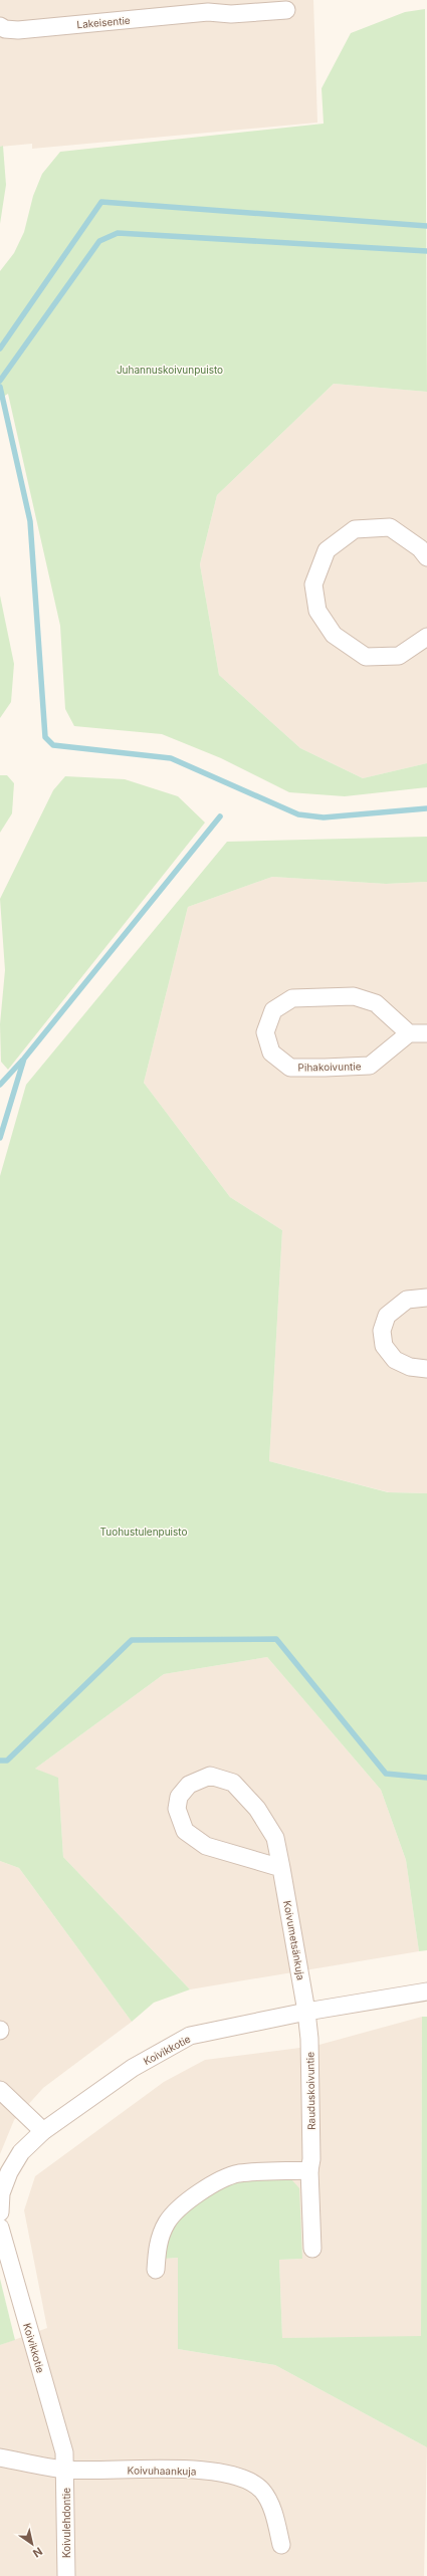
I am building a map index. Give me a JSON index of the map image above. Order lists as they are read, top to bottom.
{
  "streets": {
    "street": [
      "Lakeisentie",
      "Pihakoivuntie",
      "Koivumetsänkuja",
      "Koivikkotie",
      "Rauduskoivuntie",
      "Koivuhaankuja",
      "Koivulehdontie"
    ]
  },
  "crossings": [
    ["Koivumetsänkuja", "Koivikkotie"],
    ["Koivumetsänkuja", "Rauduskoivuntie"],
    ["Koivikkotie", "Rauduskoivuntie"],
    ["Koivikkotie", "Koivuhaankuja"],
    ["Koivikkotie", "Koivulehdontie"],
    ["Koivuhaankuja", "Koivulehdontie"]
  ],
  "parks": ["Juhannuskoivunpuisto", "Tuohustulenpuisto"],
  "north": "bottom right"
}
